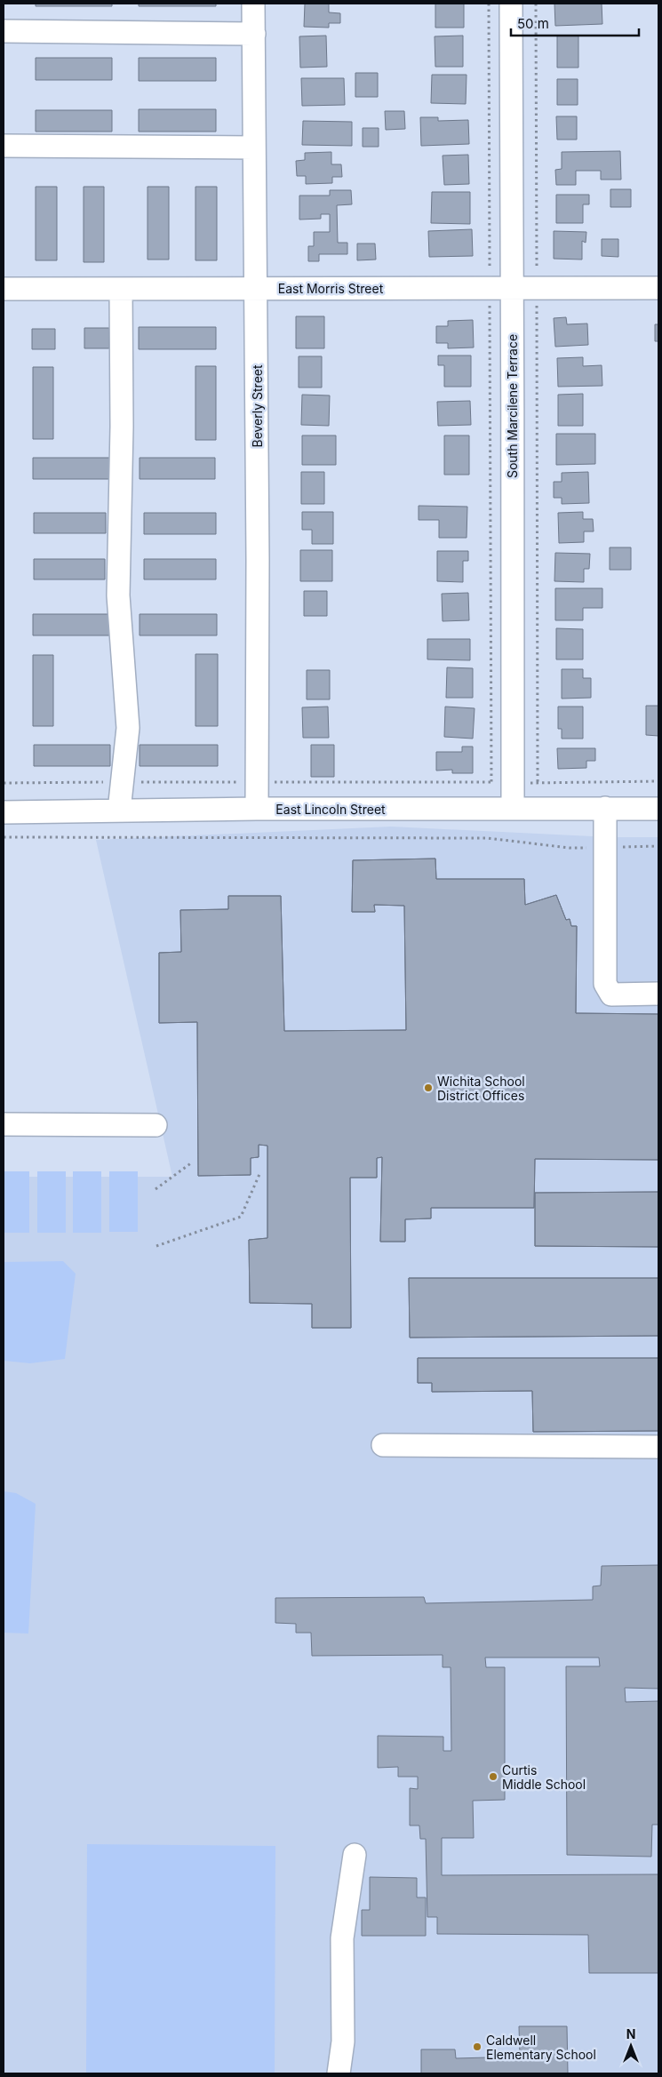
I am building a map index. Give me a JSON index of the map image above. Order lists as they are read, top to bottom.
{
  "streets": {
    "street": [
      "East Morris Street",
      "Beverly Street",
      "South Marcilene Terrace",
      "East Lincoln Street"
    ]
  },
  "crossings": [
    ["East Morris Street", "Beverly Street"],
    ["East Morris Street", "South Marcilene Terrace"],
    ["Beverly Street", "East Lincoln Street"],
    ["South Marcilene Terrace", "East Lincoln Street"]
  ],
  "places": ["Wichita School District Offices", "Curtis Middle School", "Caldwell Elementary School"],
  "scale_bar": "50 m",
  "north": "top"
}
